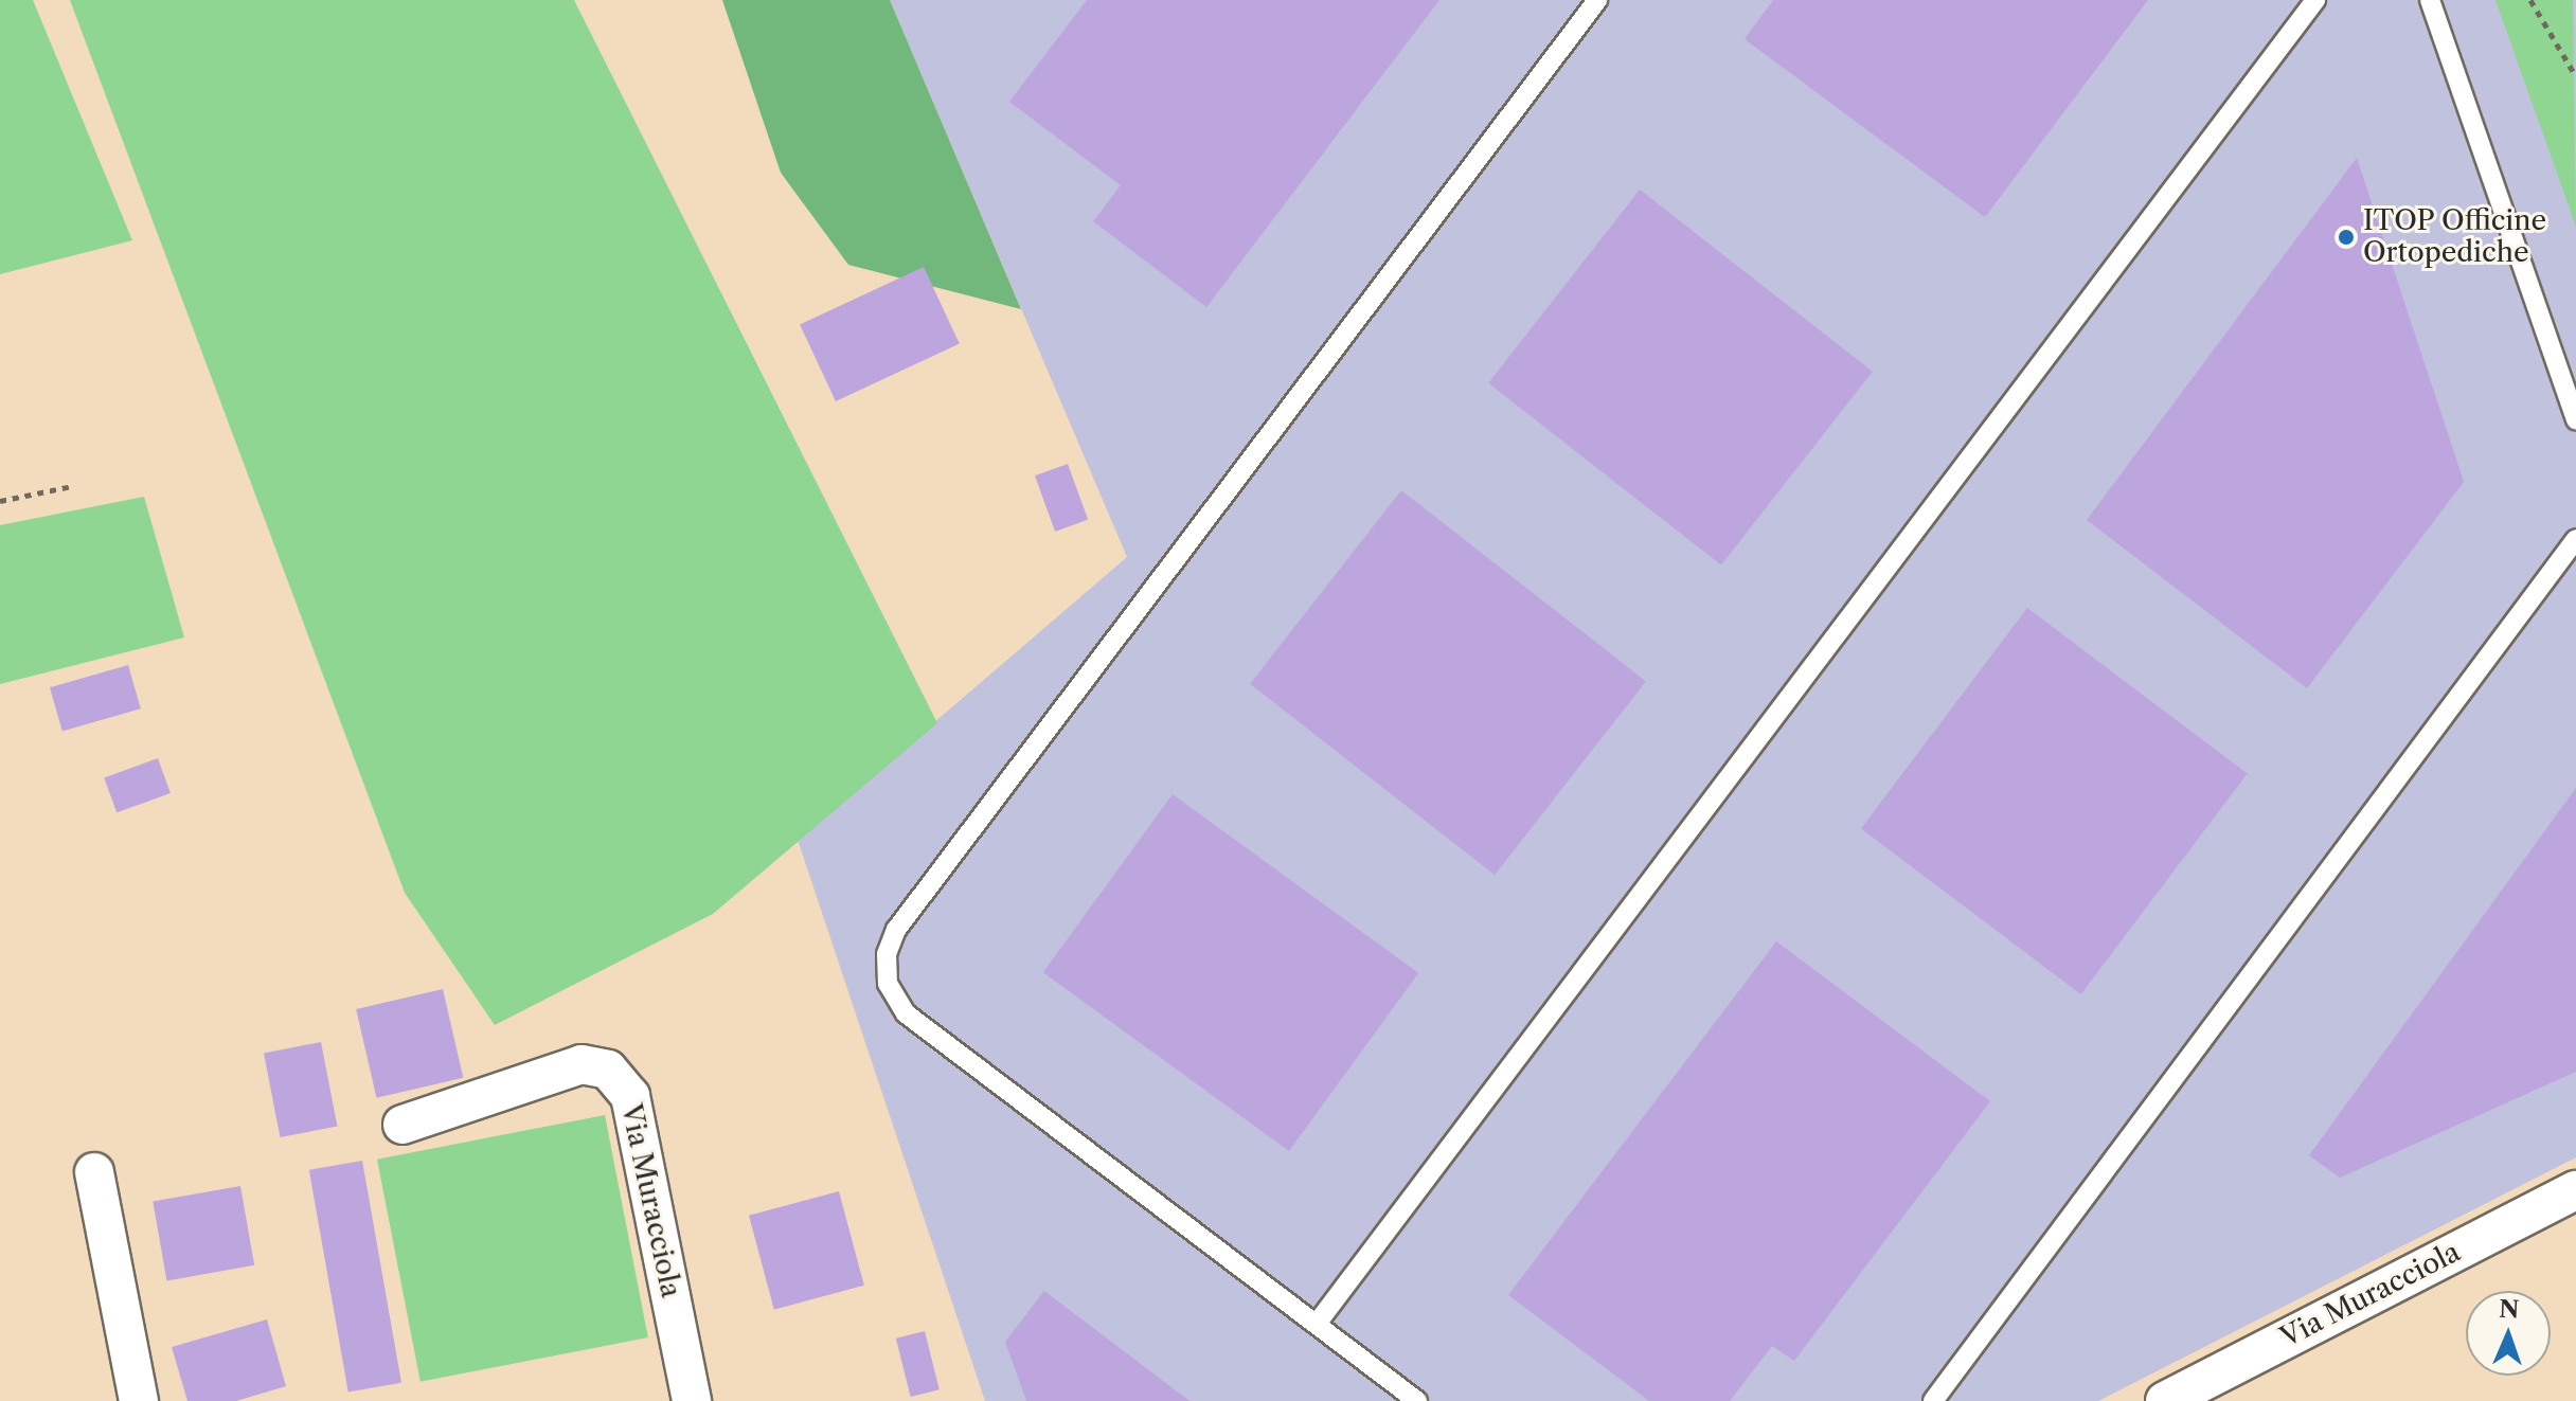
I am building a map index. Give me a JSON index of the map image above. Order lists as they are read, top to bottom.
{
  "streets": {
    "street": ["Via Muracciola"]
  },
  "places": ["ITOP Officine Ortopediche"],
  "north": "top"
}
